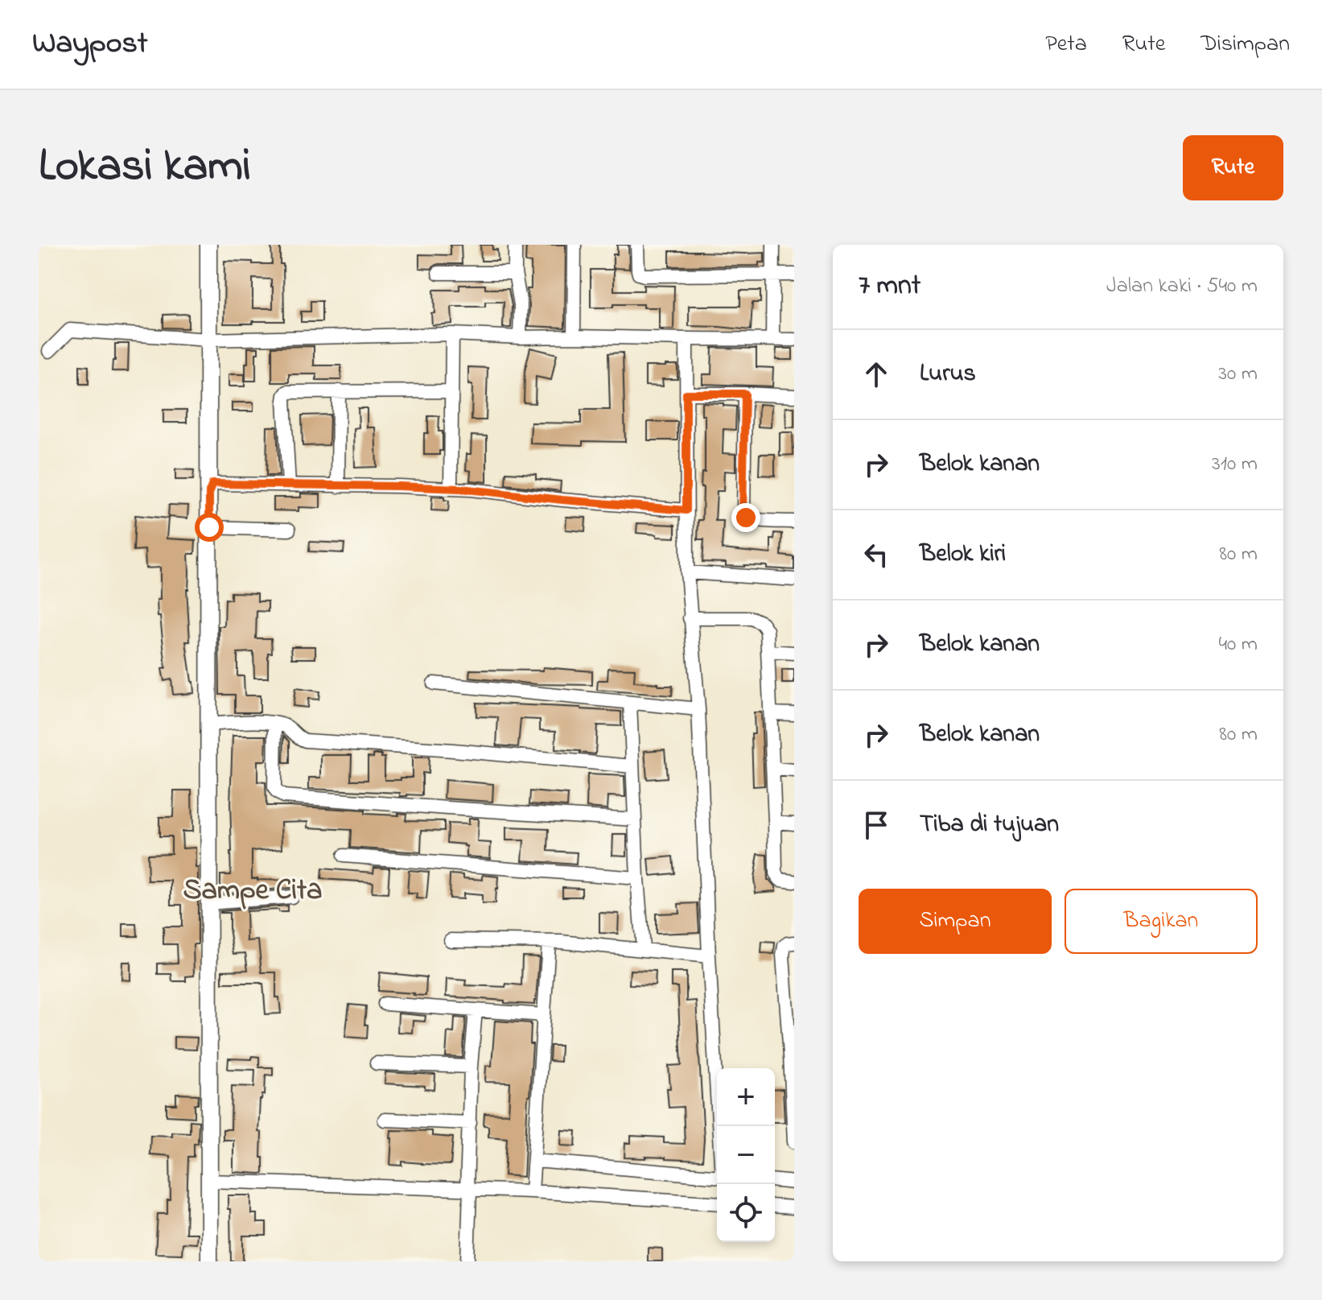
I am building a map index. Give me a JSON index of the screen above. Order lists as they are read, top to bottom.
{
  "districts": ["Sampe Cita"],
  "page": {
    "header": "Waypost",
    "nav": ["Peta", "Rute", "Disimpan"],
    "title": "Lokasi kami",
    "buttons": [
      "Rute",
      ["Simpan", "Bagikan"]
    ],
    "heading": ["7 mnt", "Jalan kaki · 540 m"],
    "list": [
      ["Lurus", "30 m"],
      ["Belok kanan", "310 m"],
      ["Belok kiri", "80 m"],
      ["Belok kanan", "40 m"],
      ["Belok kanan", "80 m"],
      "Tiba di tujuan"
    ],
    "map_buttons": ["+", "−"]
  }
}
